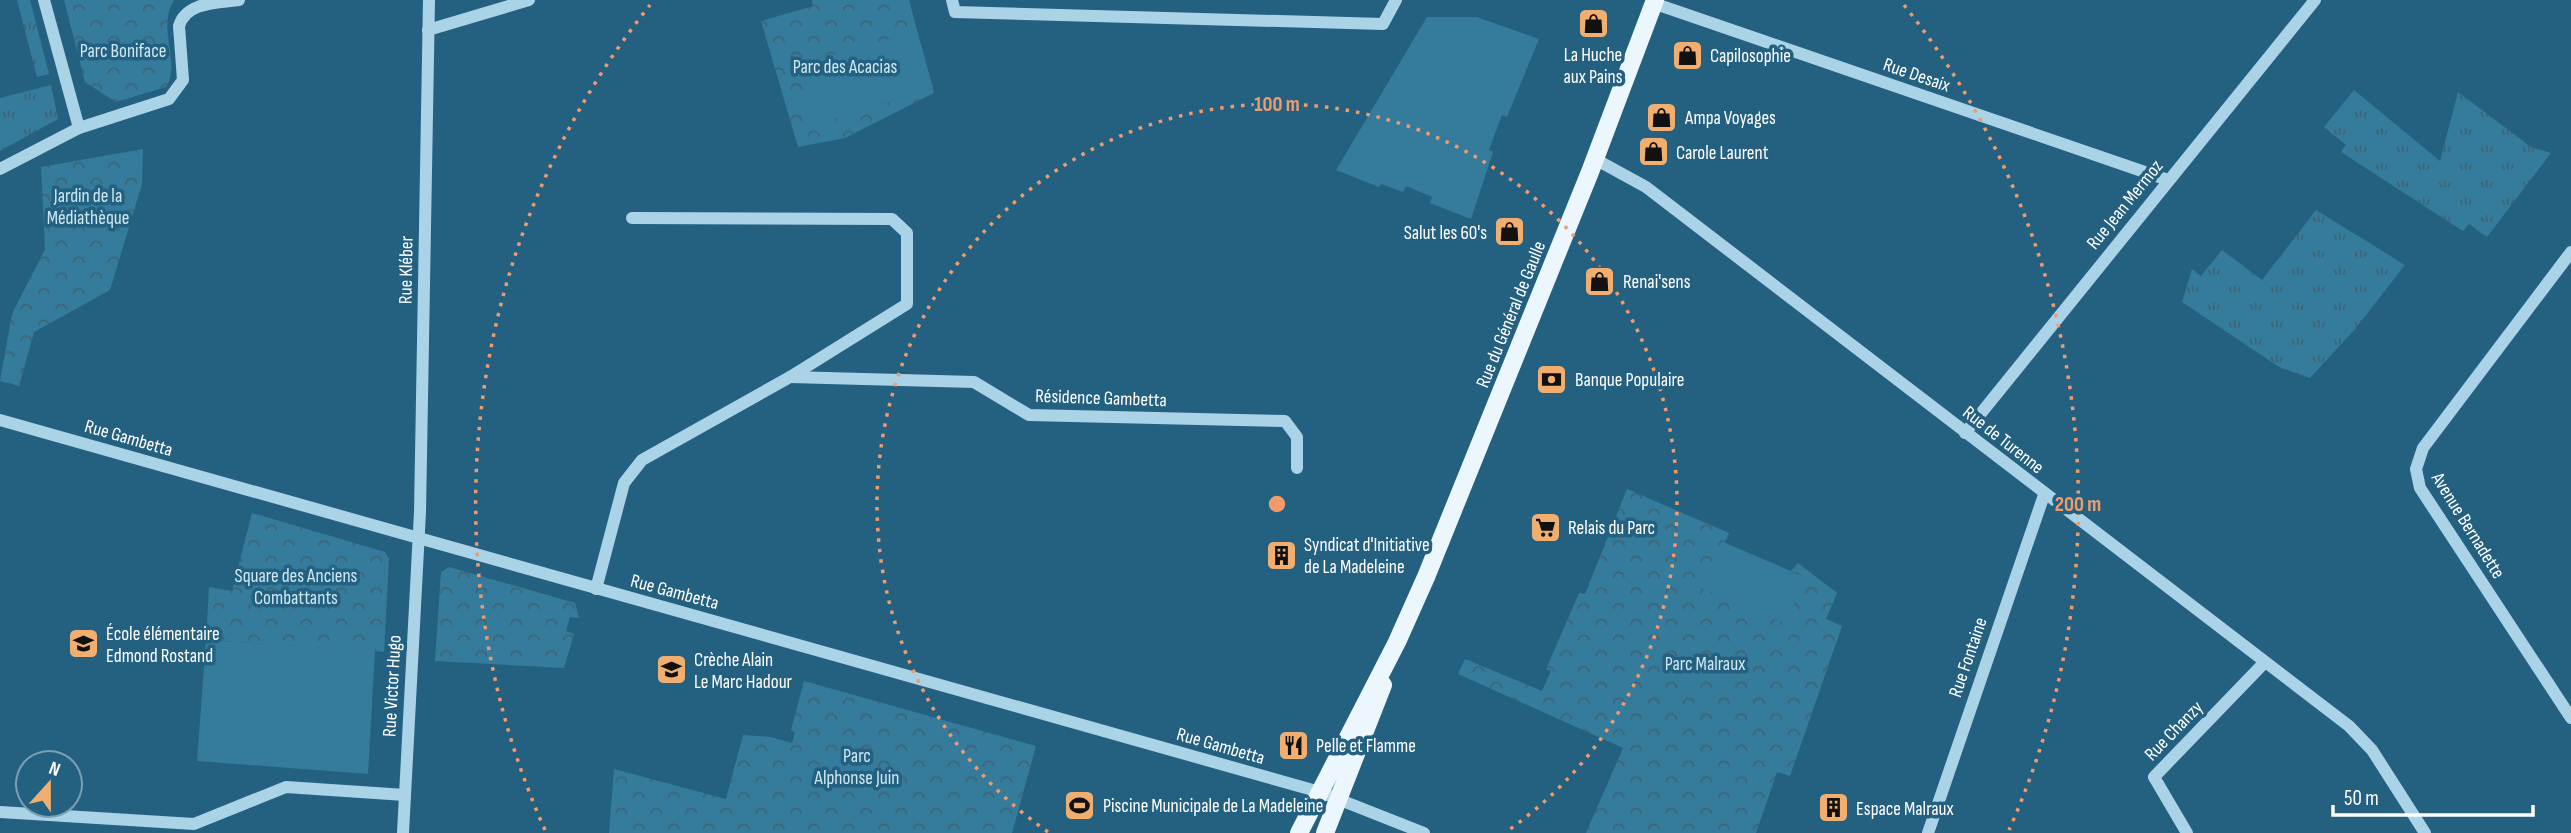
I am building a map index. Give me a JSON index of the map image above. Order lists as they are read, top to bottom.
{
  "streets": {
    "main road": ["Rue du Général de Gaulle"],
    "street": [
      "Rue Desaix",
      "Rue Jean Mermoz",
      "Rue Kléber",
      "Résidence Gambetta",
      "Rue Gambetta",
      "Rue de Turenne",
      "Avenue Bernadette",
      "Rue Fontaine",
      "Rue Victor Hugo",
      "Rue Chanzy"
    ]
  },
  "crossings": [
    ["Rue Desaix", "Rue Jean Mermoz"],
    ["Rue Desaix", "Rue du Général de Gaulle"],
    ["Rue Jean Mermoz", "Rue de Turenne"],
    ["Rue Kléber", "Rue Gambetta"],
    ["Rue Kléber", "Rue Victor Hugo"],
    ["Rue du Général de Gaulle", "Rue Gambetta"],
    ["Rue du Général de Gaulle", "Rue de Turenne"],
    ["Rue Gambetta", "Rue Victor Hugo"],
    ["Rue de Turenne", "Rue Fontaine"],
    ["Rue de Turenne", "Rue Chanzy"]
  ],
  "parks": [
    "Parc Boniface",
    "Parc des Acacias",
    "Jardin de la Médiathèque",
    "Square des Anciens Combattants",
    "Parc Malraux",
    "Parc Alphonse Juin"
  ],
  "places": {
    "shop": [
      "La Huche aux Pains",
      "Capilosophie",
      "Ampa Voyages",
      "Carole Laurent",
      "Salut les 60's",
      "Renai'sens"
    ],
    "bank": ["Banque Populaire"],
    "supermarket": ["Relais du Parc"],
    "building": ["Syndicat d'Initiative de La Madeleine", "Espace Malraux"],
    "school or university": ["École élémentaire Edmond Rostand", "Crèche Alain Le Marc Hadour"],
    "restaurant": ["Pelle et Flamme"],
    "sports": ["Piscine Municipale de La Madeleine"]
  },
  "scale_bar": "50 m",
  "north": "top",
  "rings": ["100 m", "200 m"]
}
